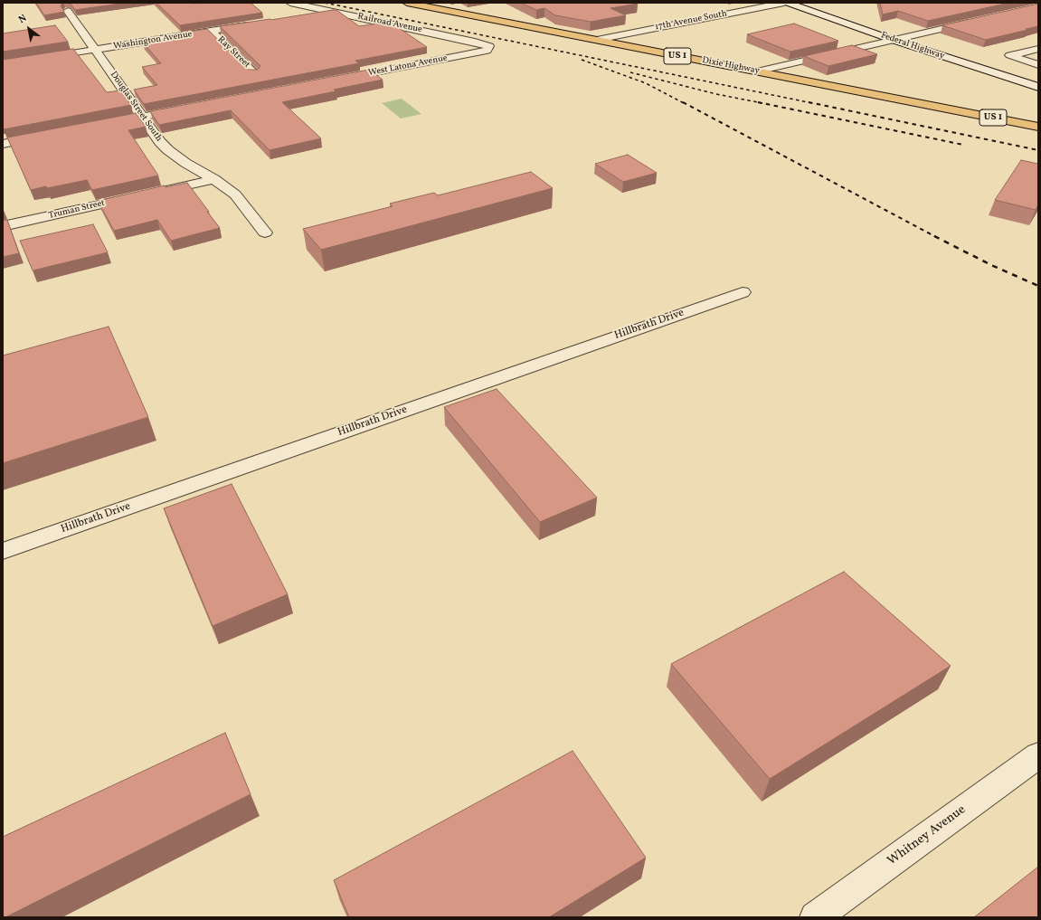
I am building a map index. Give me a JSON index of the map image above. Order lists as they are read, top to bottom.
{
  "streets": {
    "main road": ["US 1", "Dixie Highway"],
    "street": [
      "17th Avenue South",
      "Railroad Avenue",
      "Washington Avenue",
      "Federal Highway",
      "Ray Street",
      "West Latona Avenue",
      "Douglas Street South",
      "Truman Street",
      "Hillbrath Drive",
      "Whitney Avenue"
    ]
  },
  "crossings": [
    ["17th Avenue South", "Dixie Highway"],
    ["Railroad Avenue", "West Latona Avenue"],
    ["Washington Avenue", "Ray Street"],
    ["Washington Avenue", "Douglas Street South"],
    ["Douglas Street South", "Truman Street"]
  ],
  "north": "top left"
}
